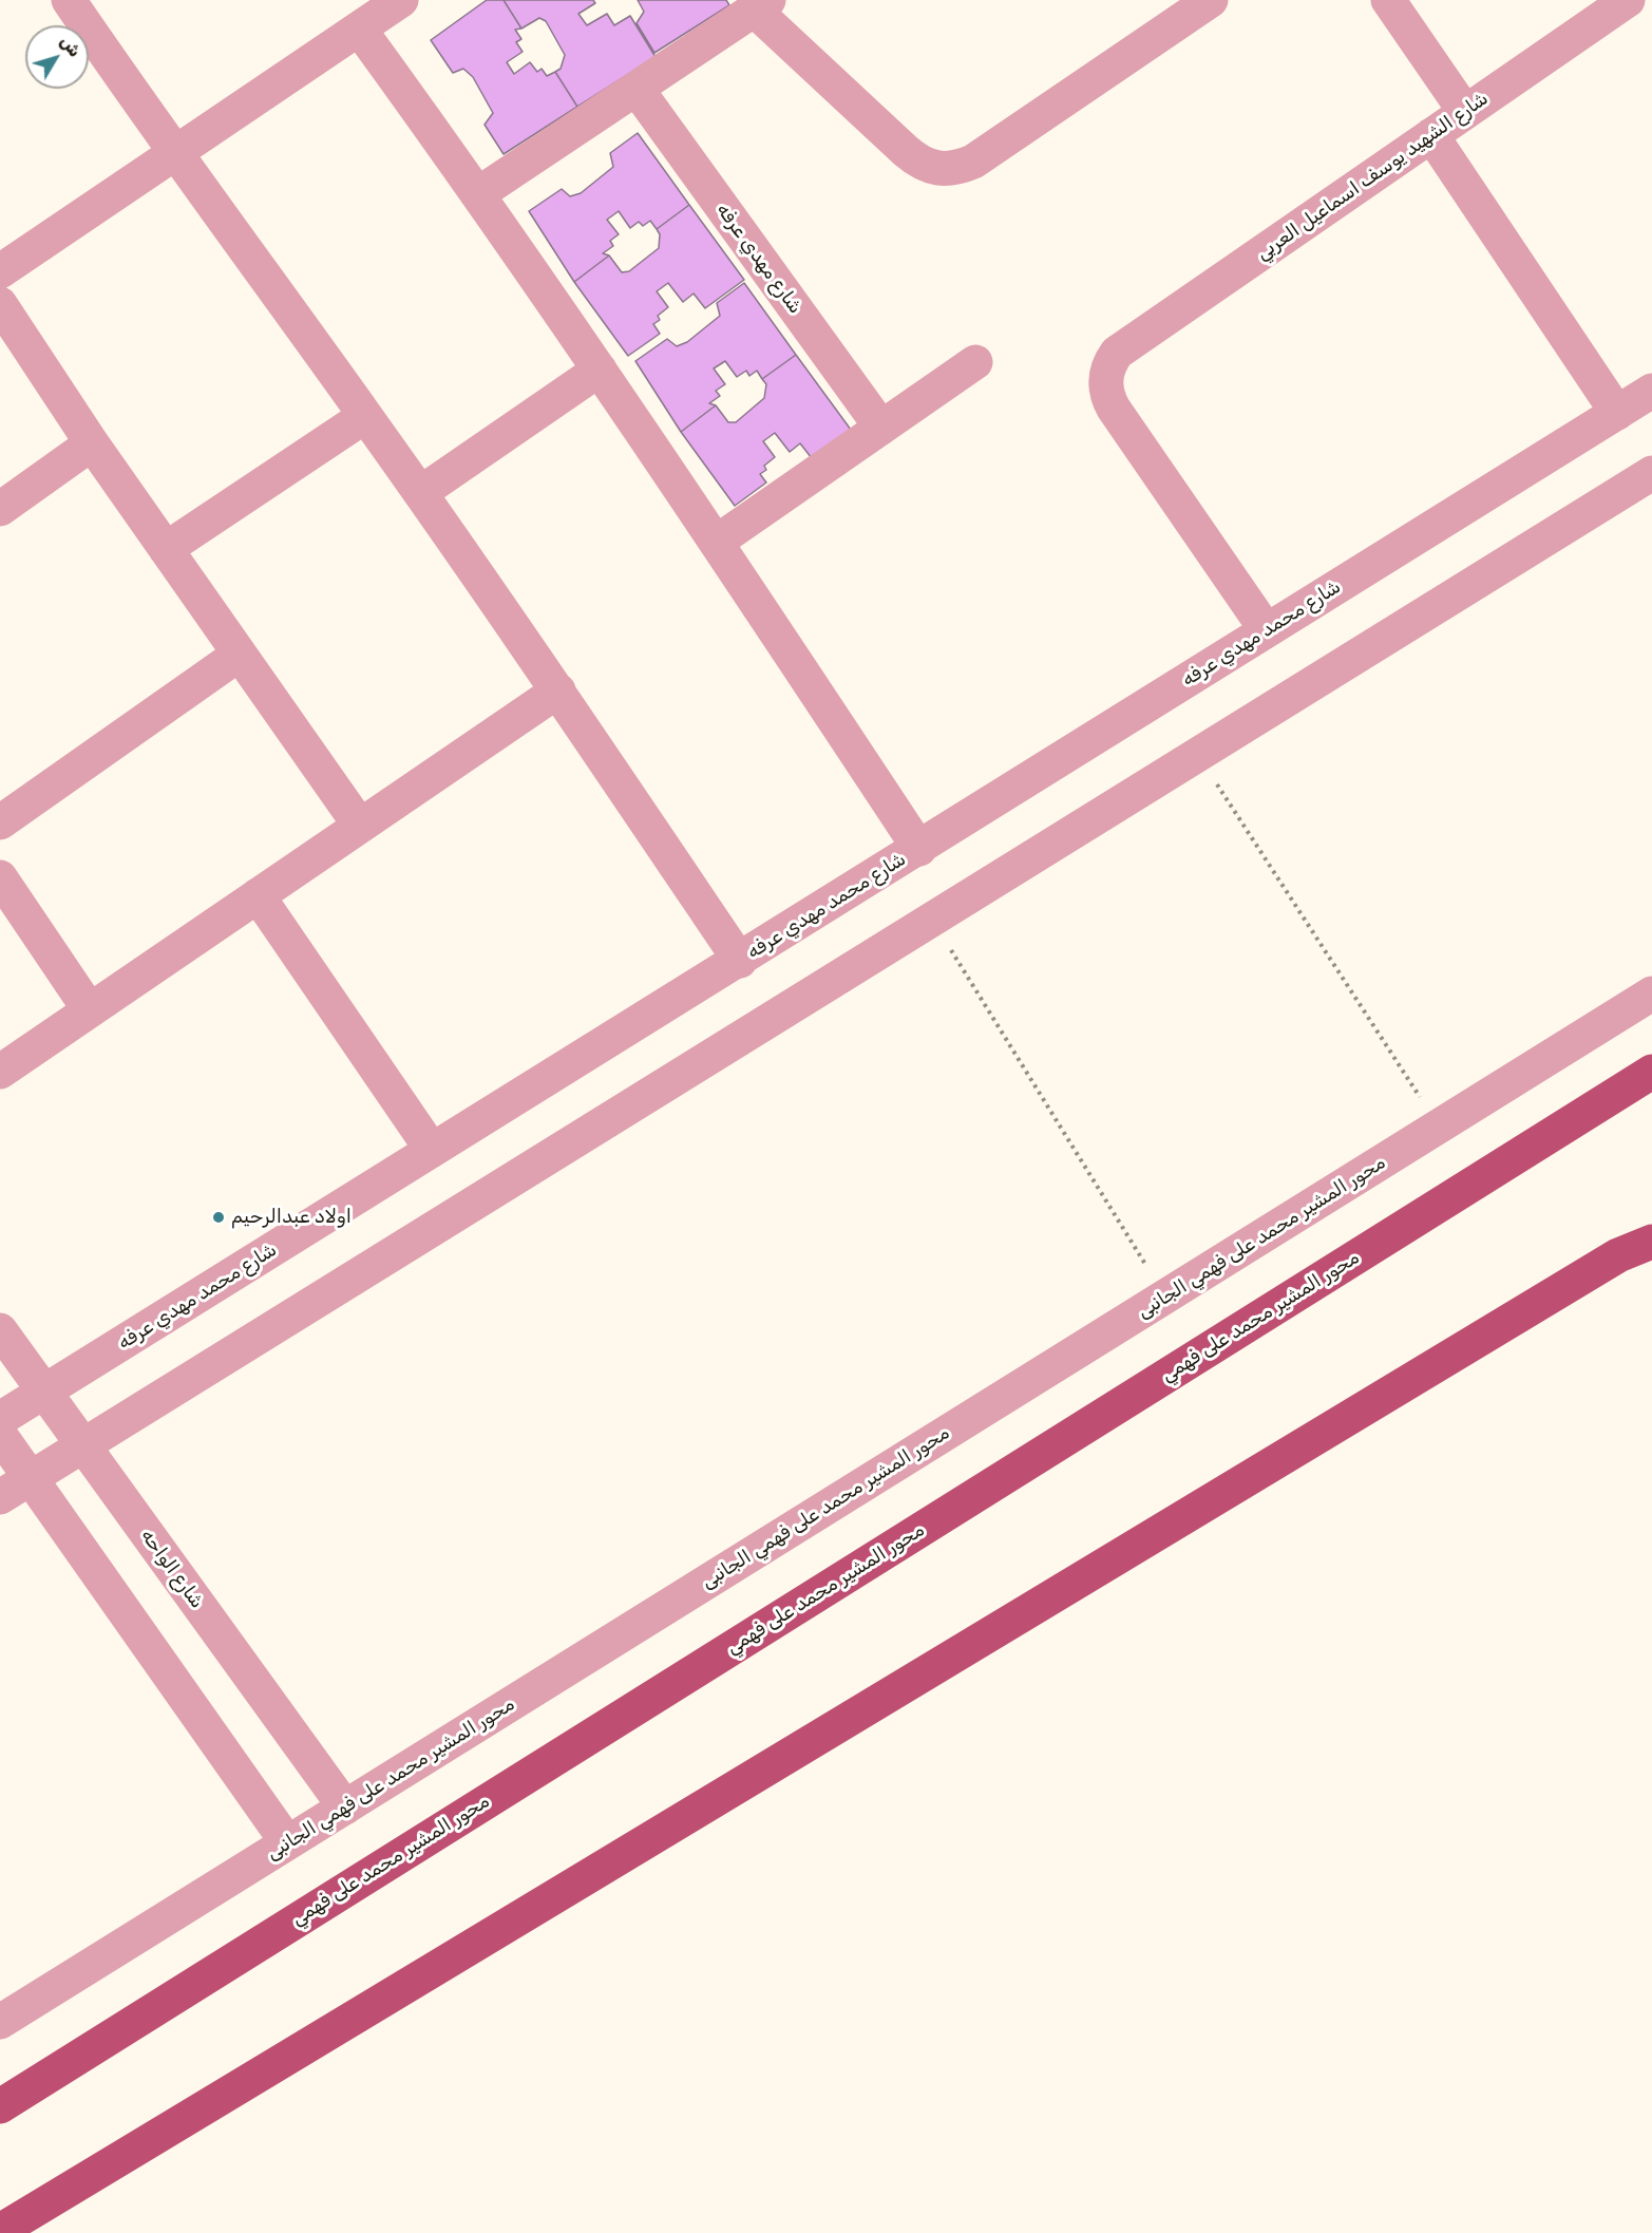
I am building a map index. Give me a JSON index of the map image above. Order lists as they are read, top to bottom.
{
  "streets": {
    "main road": ["محور المشير محمد على فهمي"],
    "street": [
      "شارع الشهيد يوسف اسماعيل العربي",
      "شارع مهدي عرفه",
      "شارع محمد مهدي عرفه",
      "محور المشير محمد على فهمي الجانبى",
      "شارع الواحه"
    ]
  },
  "crossings": [
    ["شارع الشهيد يوسف اسماعيل العربي", "شارع محمد مهدي عرفه"],
    ["شارع محمد مهدي عرفه", "شارع الواحه"],
    ["محور المشير محمد على فهمي الجانبى", "شارع الواحه"]
  ],
  "places": ["اولاد عبدالرحيم"],
  "north": "top right"
}
